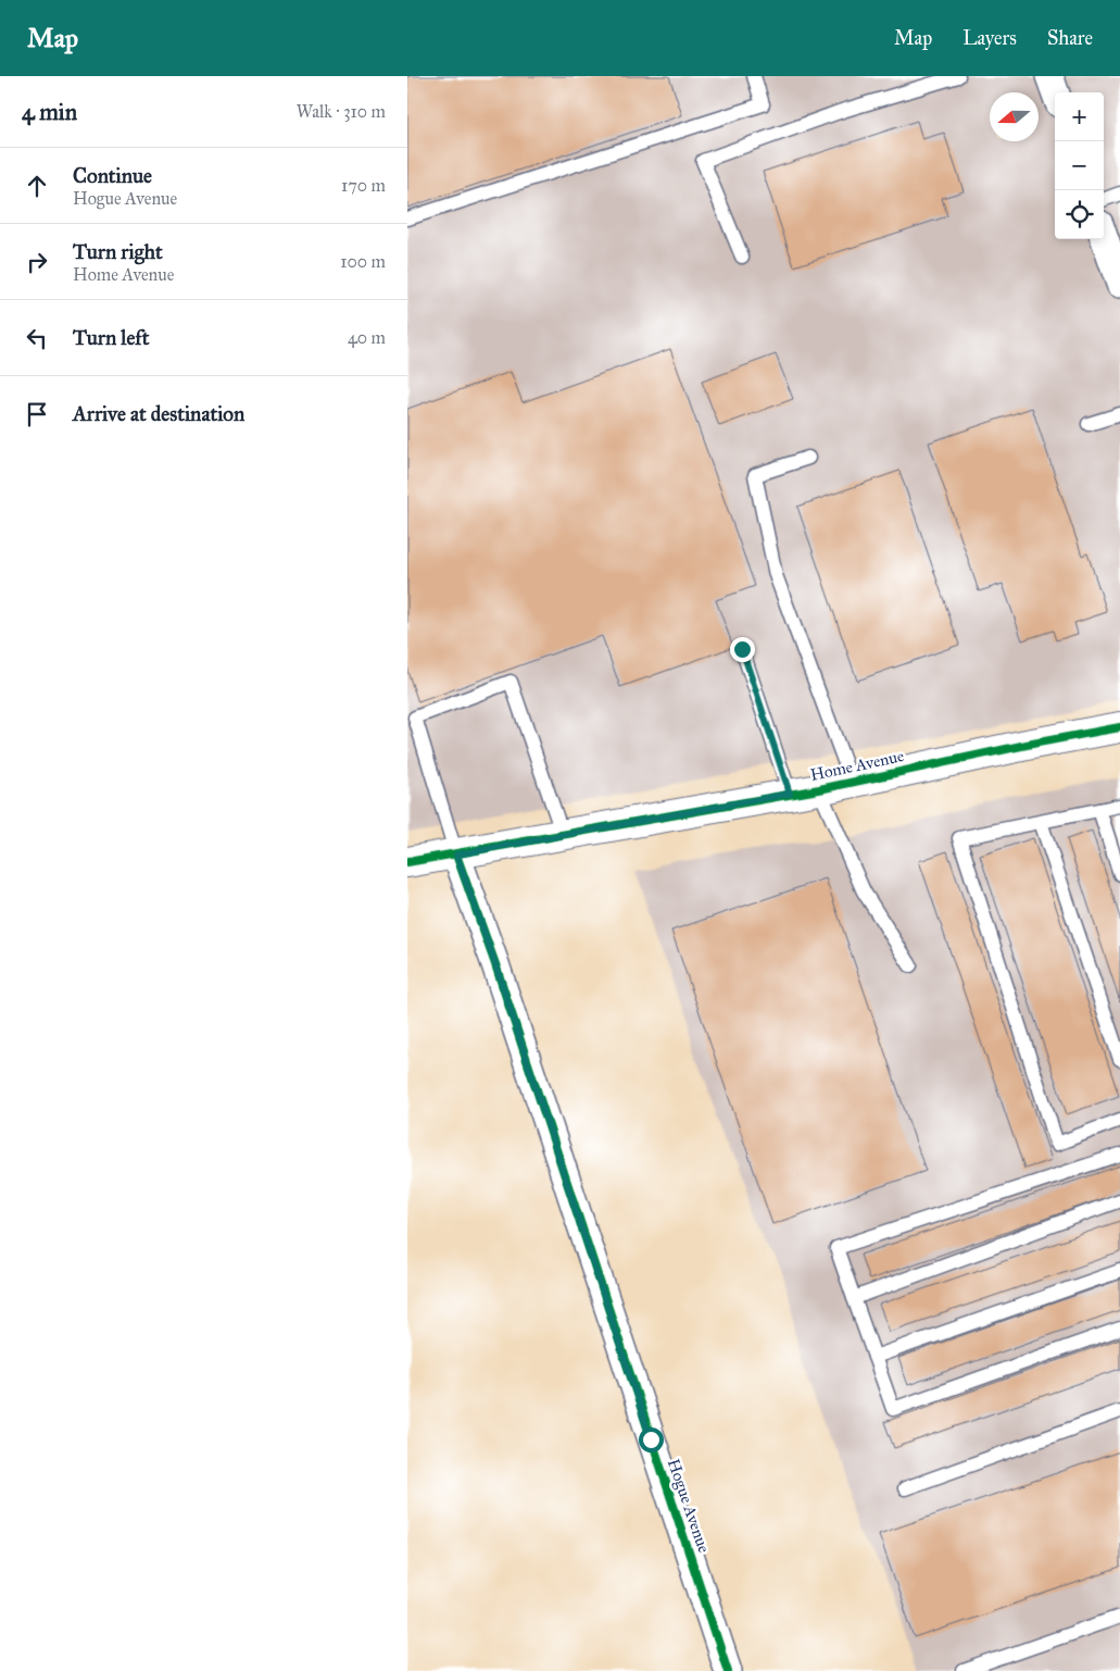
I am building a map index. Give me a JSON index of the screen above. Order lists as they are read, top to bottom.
{
  "streets": {
    "street": ["Home Avenue", "Hogue Avenue"]
  },
  "crossings": [
    ["Home Avenue", "Hogue Avenue"]
  ],
  "north": "left",
  "page": {
    "header": "Map",
    "nav": ["Map", "Layers", "Share"],
    "heading": ["4 min", "Walk · 310 m"],
    "map_buttons": ["+", "−"],
    "list": [
      ["Continue", "Hogue Avenue", "170 m"],
      ["Turn right", "Home Avenue", "100 m"],
      ["Turn left", "40 m"],
      "Arrive at destination"
    ]
  }
}
